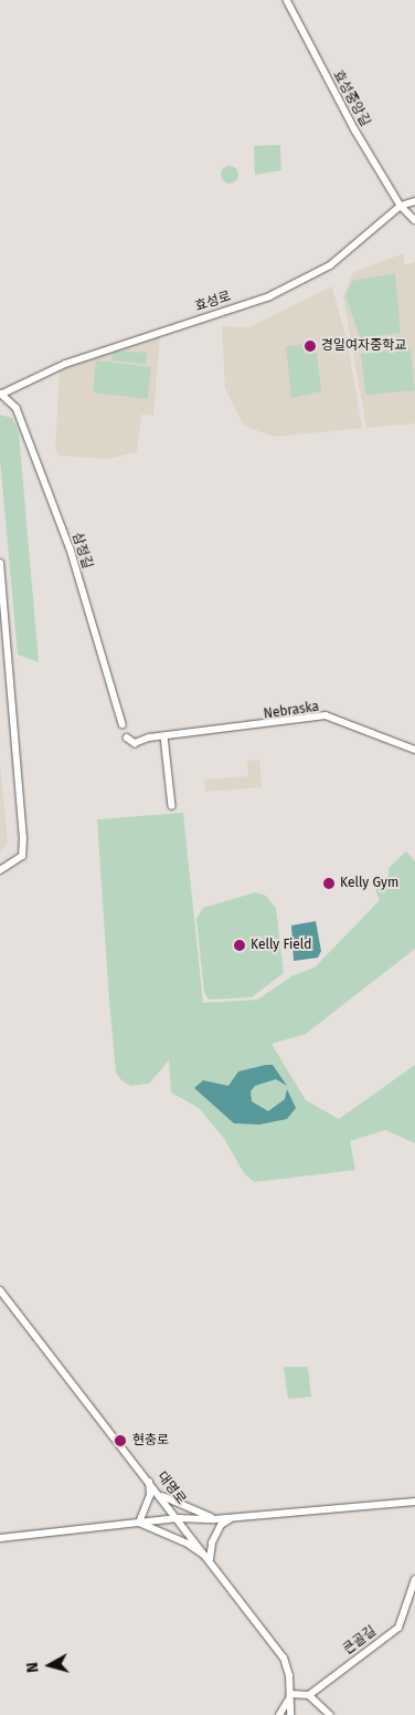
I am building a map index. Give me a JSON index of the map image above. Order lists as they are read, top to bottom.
{
  "streets": {
    "main road": ["효성로", "대명로", "큰골길"],
    "street": ["효성중앙길", "삼정길", "Nebraska"]
  },
  "crossings": [
    ["효성중앙길", "효성로"],
    ["효성로", "삼정길"]
  ],
  "places": [
    "경일여자중학교",
    "Kelly Gym",
    "Kelly Field",
    "현충로"
  ],
  "north": "left"
}
